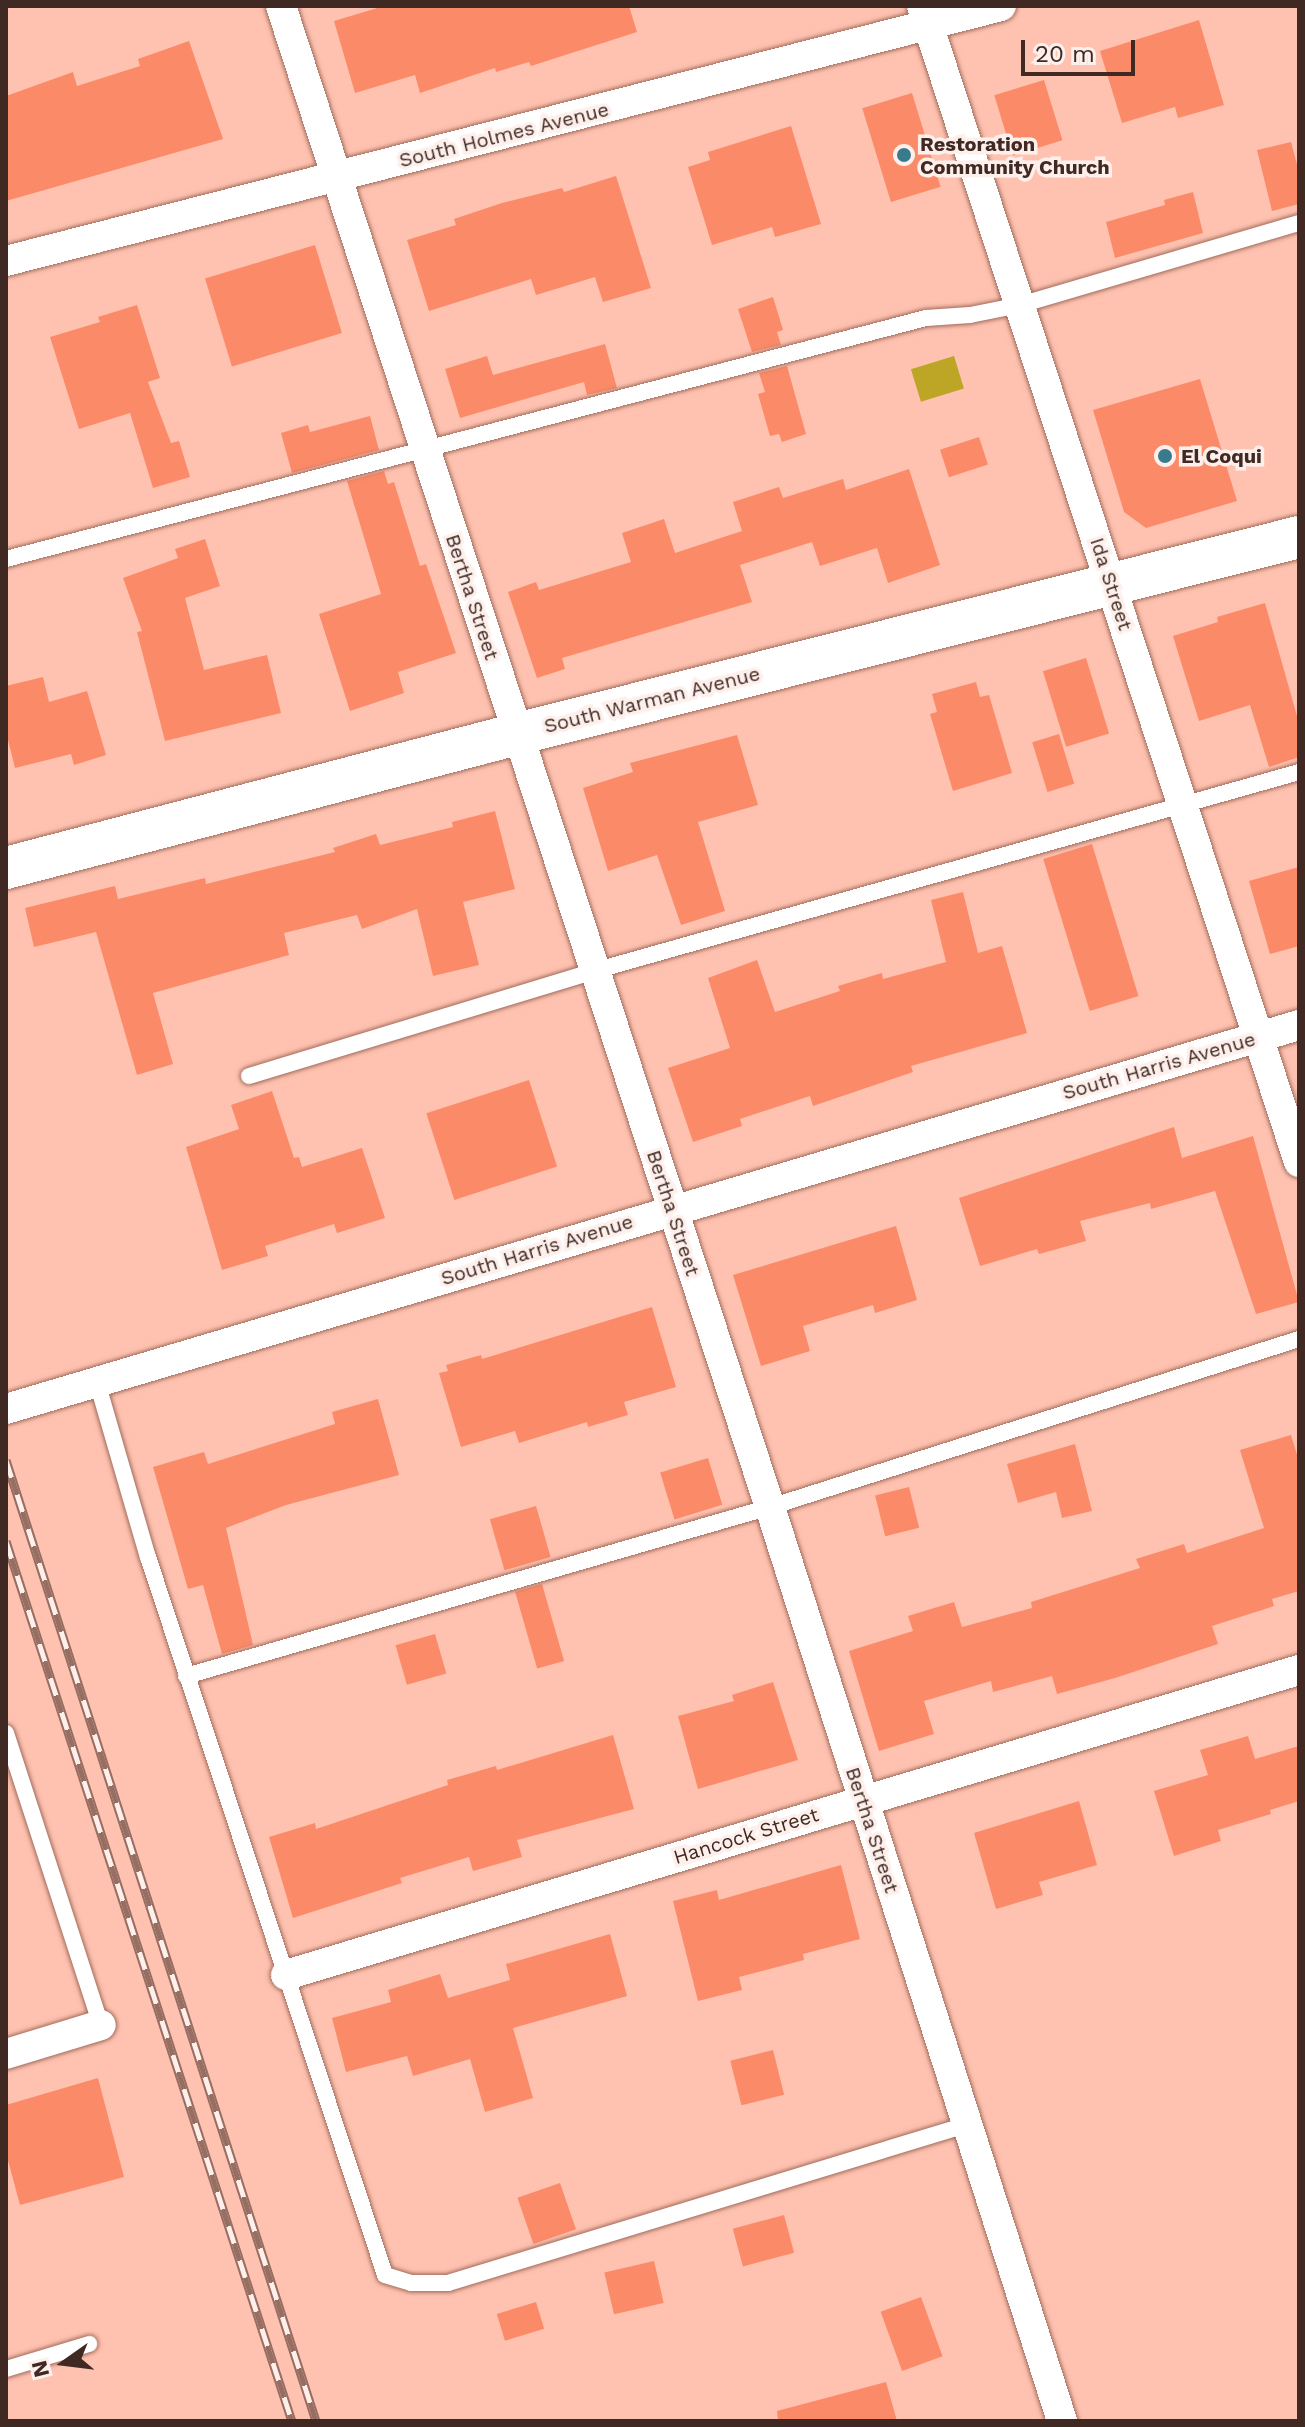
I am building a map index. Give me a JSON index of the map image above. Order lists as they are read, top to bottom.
{
  "streets": {
    "main road": ["South Warman Avenue"],
    "street": [
      "South Holmes Avenue",
      "Ida Street",
      "Bertha Street",
      "South Harris Avenue",
      "Hancock Street"
    ]
  },
  "crossings": [
    ["South Holmes Avenue", "Ida Street"],
    ["South Holmes Avenue", "Bertha Street"],
    ["Ida Street", "South Warman Avenue"],
    ["Ida Street", "South Harris Avenue"],
    ["Bertha Street", "South Warman Avenue"],
    ["Bertha Street", "South Harris Avenue"],
    ["Bertha Street", "Hancock Street"]
  ],
  "places": ["Restoration Community Church", "El Coqui"],
  "scale_bar": "20 m",
  "north": "left"
}
